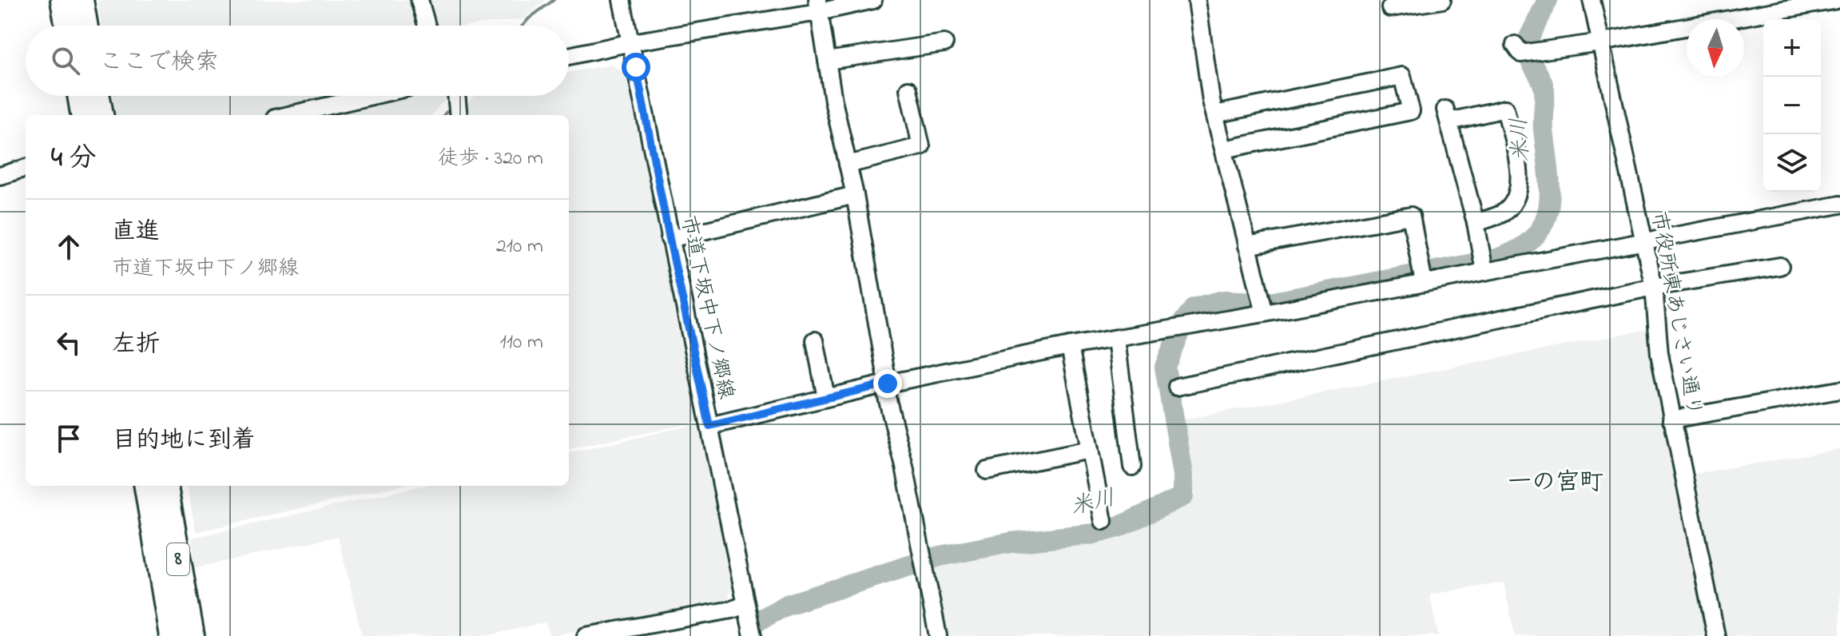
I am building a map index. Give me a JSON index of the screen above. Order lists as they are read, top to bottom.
{
  "streets": {
    "highway": ["8"],
    "street": ["市道下坂中下ノ郷線", "市役所東あじさい通り"]
  },
  "districts": ["一の宮町"],
  "water": ["米川"],
  "north": "bottom",
  "page": {
    "map_buttons": ["+", "−"],
    "search": "ここで検索",
    "heading": ["4 分", "徒歩 · 320 m"],
    "list": [
      ["直進", "市道下坂中下ノ郷線", "210 m"],
      ["左折", "110 m"],
      "目的地に到着"
    ]
  }
}
